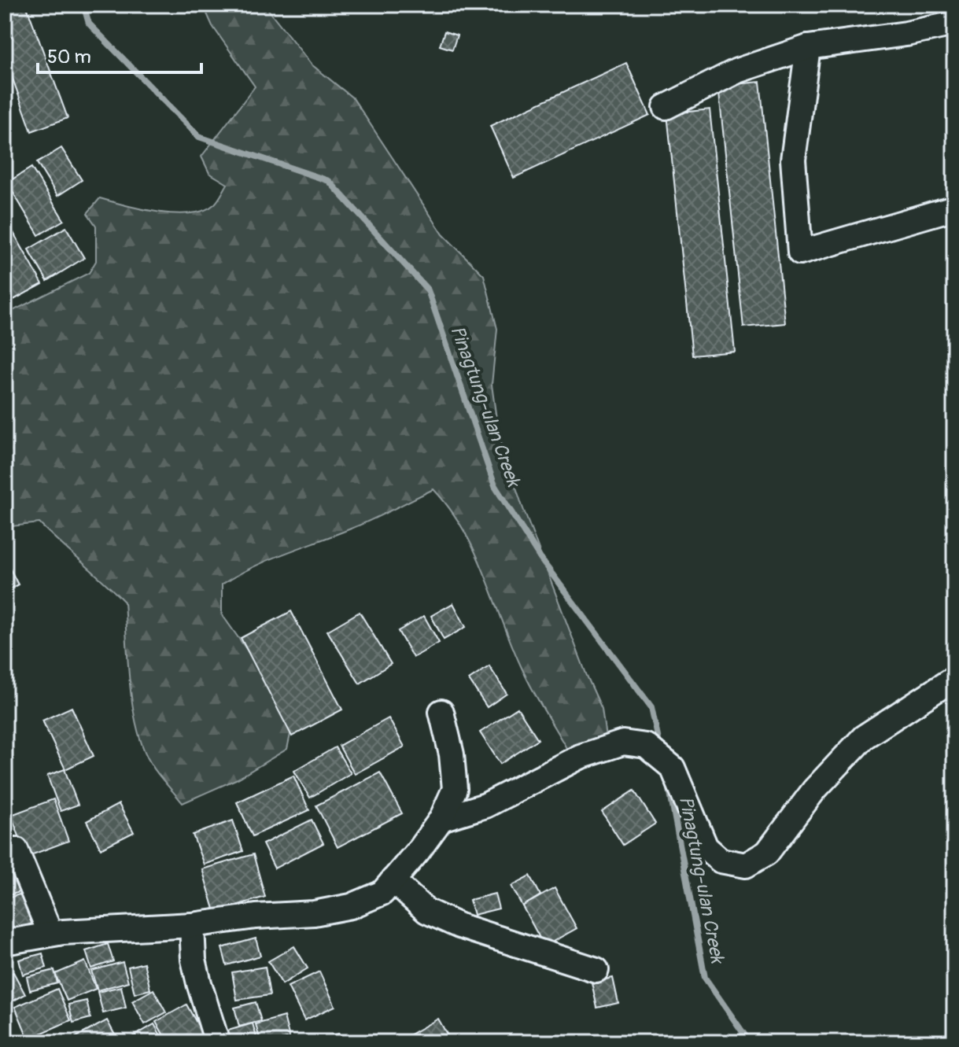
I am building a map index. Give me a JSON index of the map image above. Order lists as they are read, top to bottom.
{
  "water": ["Pinagtung-ulan Creek"],
  "scale_bar": "50 m"
}
